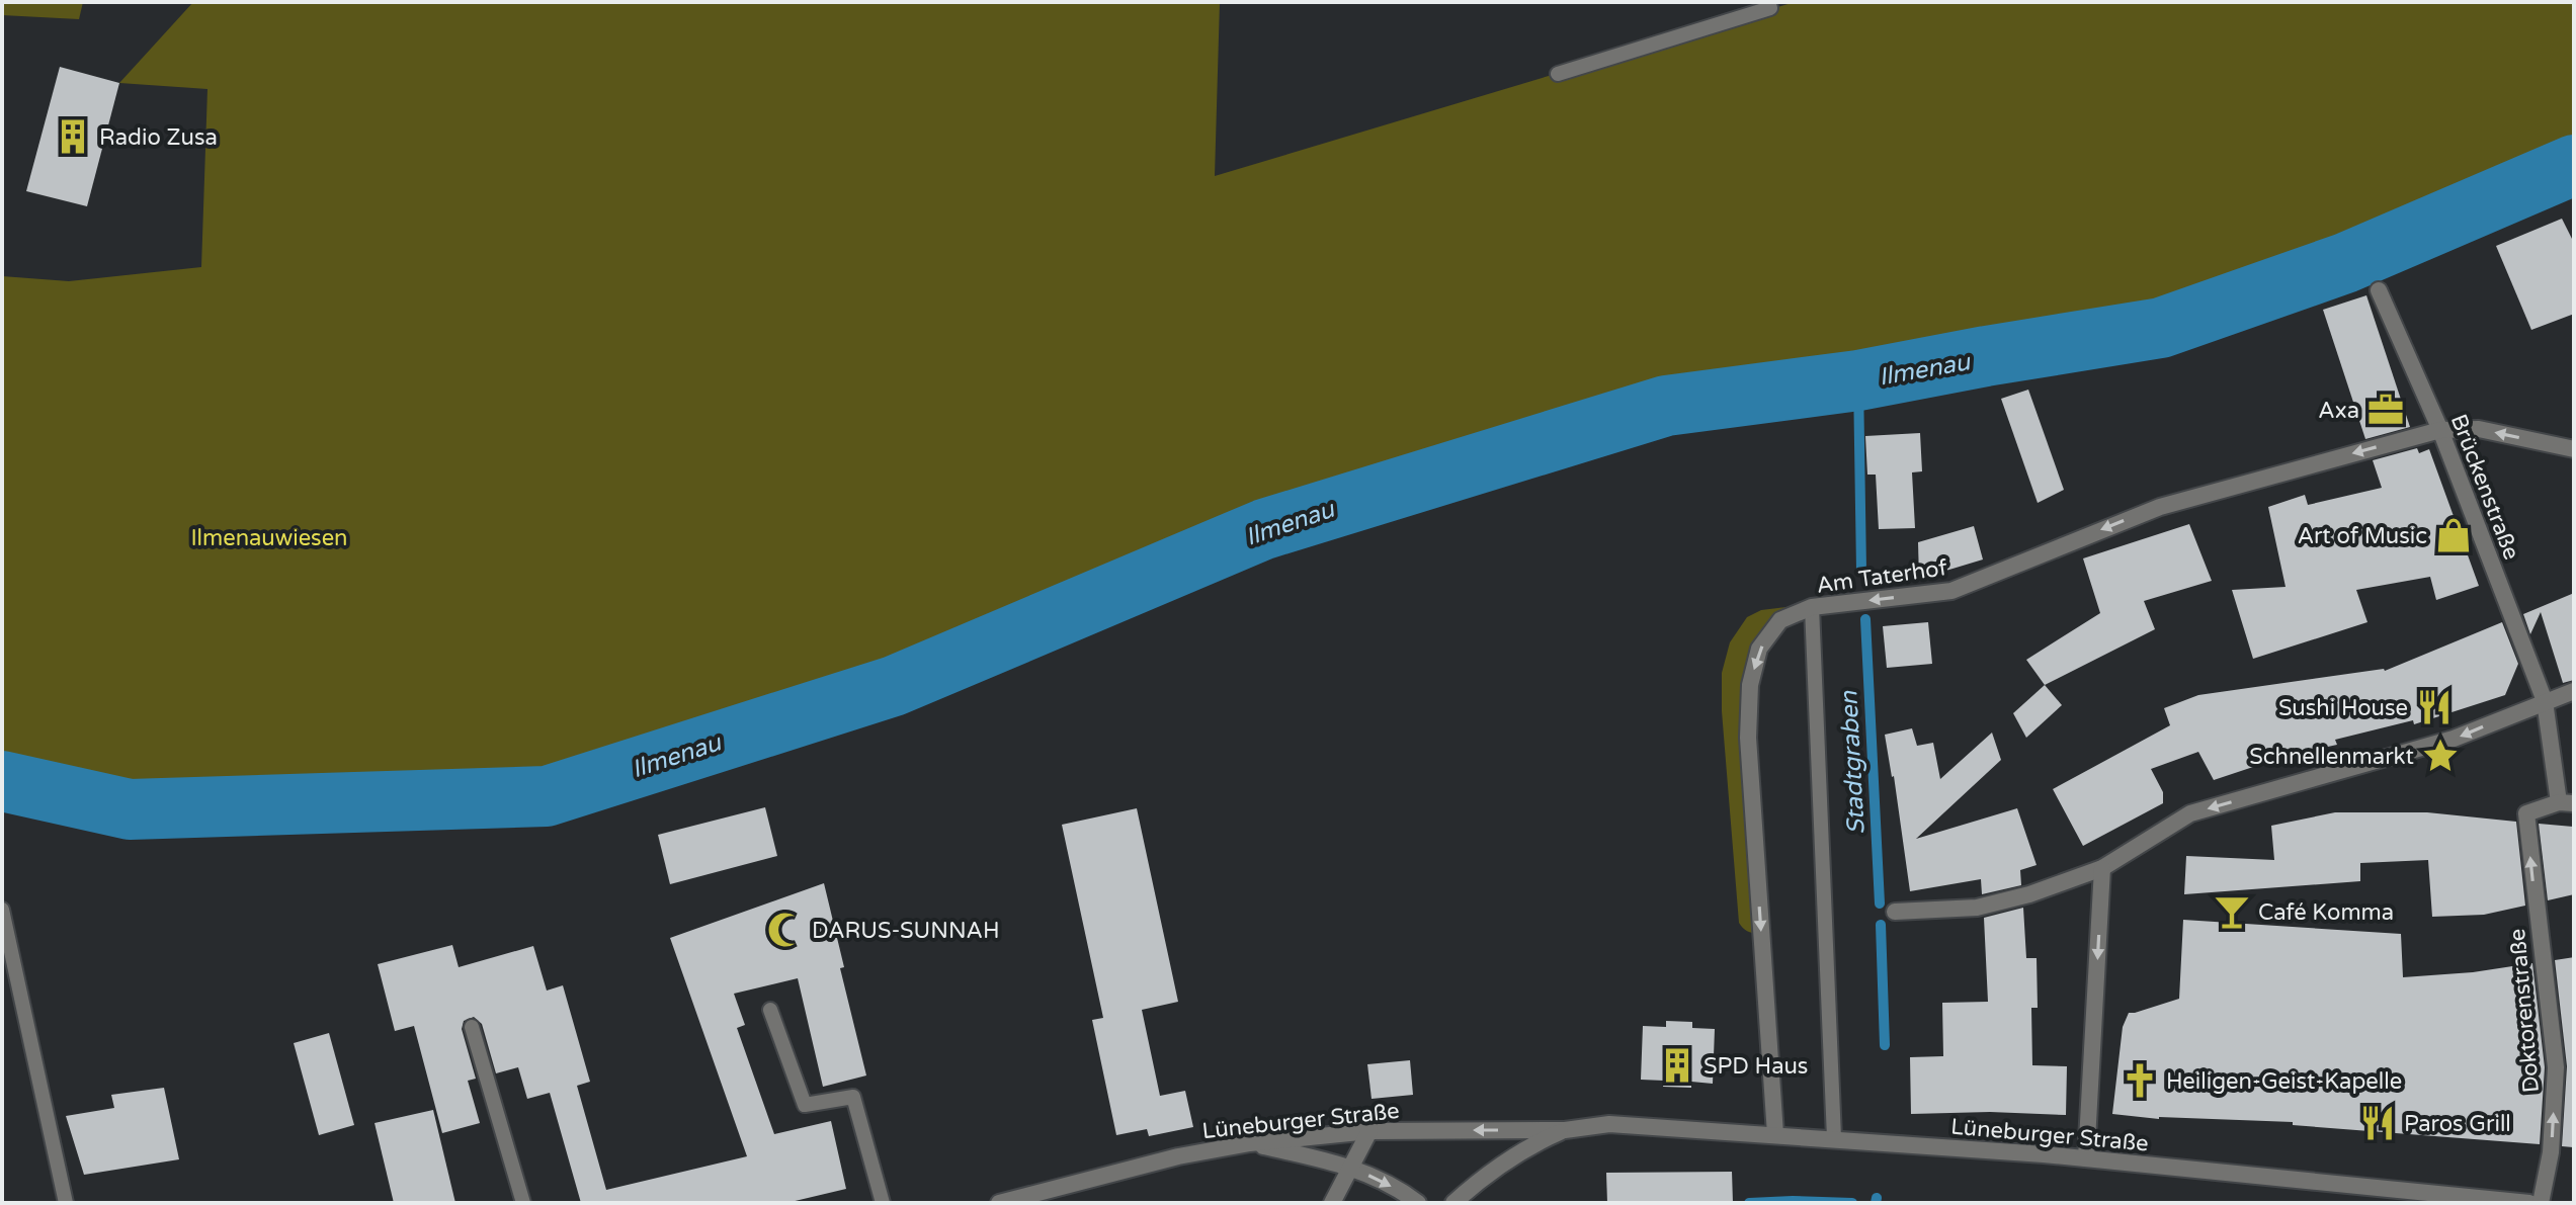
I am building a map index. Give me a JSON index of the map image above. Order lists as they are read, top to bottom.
{
  "streets": {
    "street": [
      "Brückenstraße",
      "Am Taterhof",
      "Doktorenstraße",
      "Lüneburger Straße"
    ]
  },
  "crossings": [
    ["Brückenstraße", "Am Taterhof"],
    ["Am Taterhof", "Lüneburger Straße"]
  ],
  "one_way": ["Doktorenstraße"],
  "water": ["Ilmenau", "Stadtgraben"],
  "parks": ["Ilmenauwiesen"],
  "places": {
    "building": ["Radio Zusa", "SPD Haus"],
    "office": ["Axa"],
    "shop": ["Art of Music"],
    "restaurant": ["Sushi House", "Paros Grill"],
    "place": ["Schnellenmarkt"],
    "bar": ["Café Komma"],
    "mosque": ["DARUS-SUNNAH"],
    "church": ["Heiligen-Geist-Kapelle"]
  }
}
